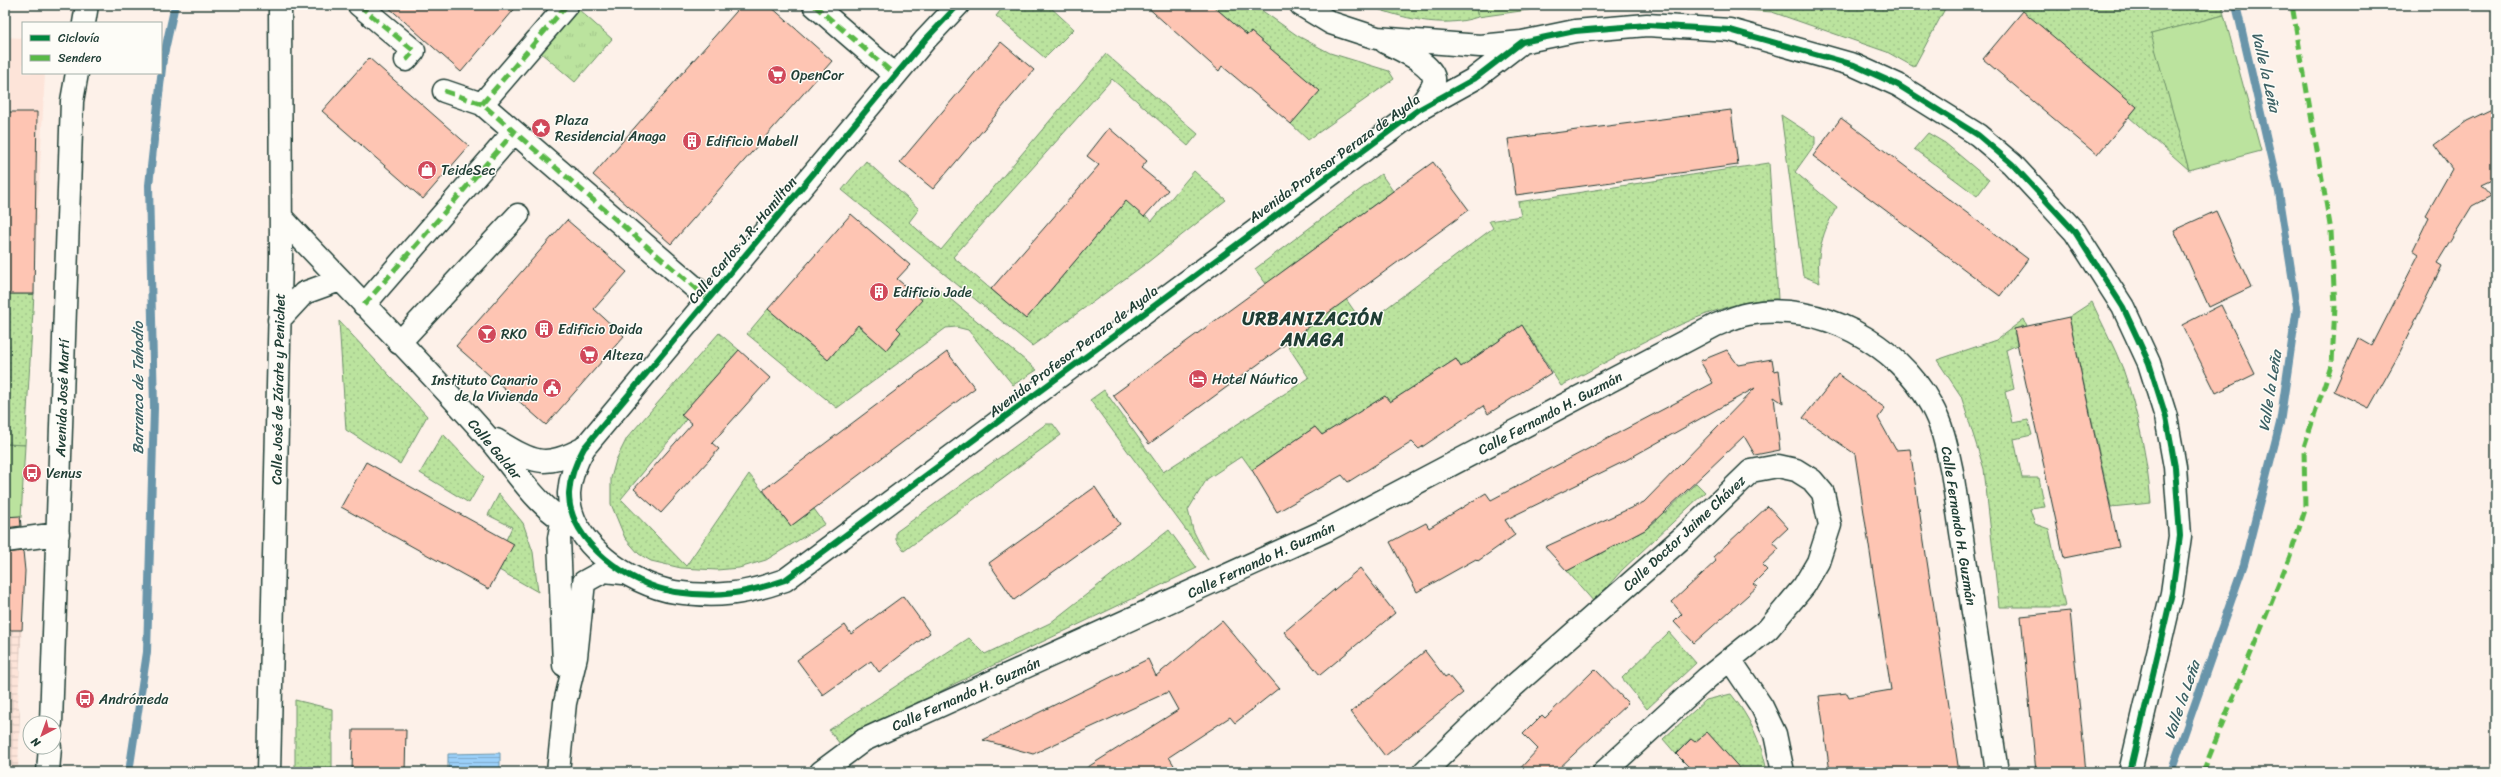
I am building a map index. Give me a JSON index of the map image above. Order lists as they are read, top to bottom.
{
  "streets": {
    "street": [
      "Avenida Profesor Peraza de Ayala",
      "Calle Carlos J.R. Hamilton",
      "Calle José de Zárate y Penichet",
      "Avenida José Martí",
      "Calle Fernando H. Guzmán",
      "Calle Galdar",
      "Calle Doctor Jaime Chávez"
    ]
  },
  "crossings": [
    ["Avenida Profesor Peraza de Ayala", "Calle Carlos J.R. Hamilton"],
    ["Avenida Profesor Peraza de Ayala", "Calle Galdar"],
    ["Calle Carlos J.R. Hamilton", "Calle Galdar"],
    ["Calle José de Zárate y Penichet", "Calle Galdar"]
  ],
  "districts": ["URBANIZACIÓN ANAGA"],
  "water": ["Valle la Leña", "Barranco de Tahodio"],
  "places": {
    "supermarket": ["OpenCor", "Alteza"],
    "place": ["Plaza Residencial Anaga"],
    "building": ["Edificio Mabell", "Edificio Jade", "Edificio Daida"],
    "shop": ["TeideSec"],
    "bar": ["RKO"],
    "hotel": ["Hotel Náutico"],
    "public building": ["Instituto Canario de la Vivienda"],
    "bus stop": ["Venus", "Andrómeda"]
  },
  "legend": ["Ciclovía", "Sendero"],
  "north": "bottom left"
}
